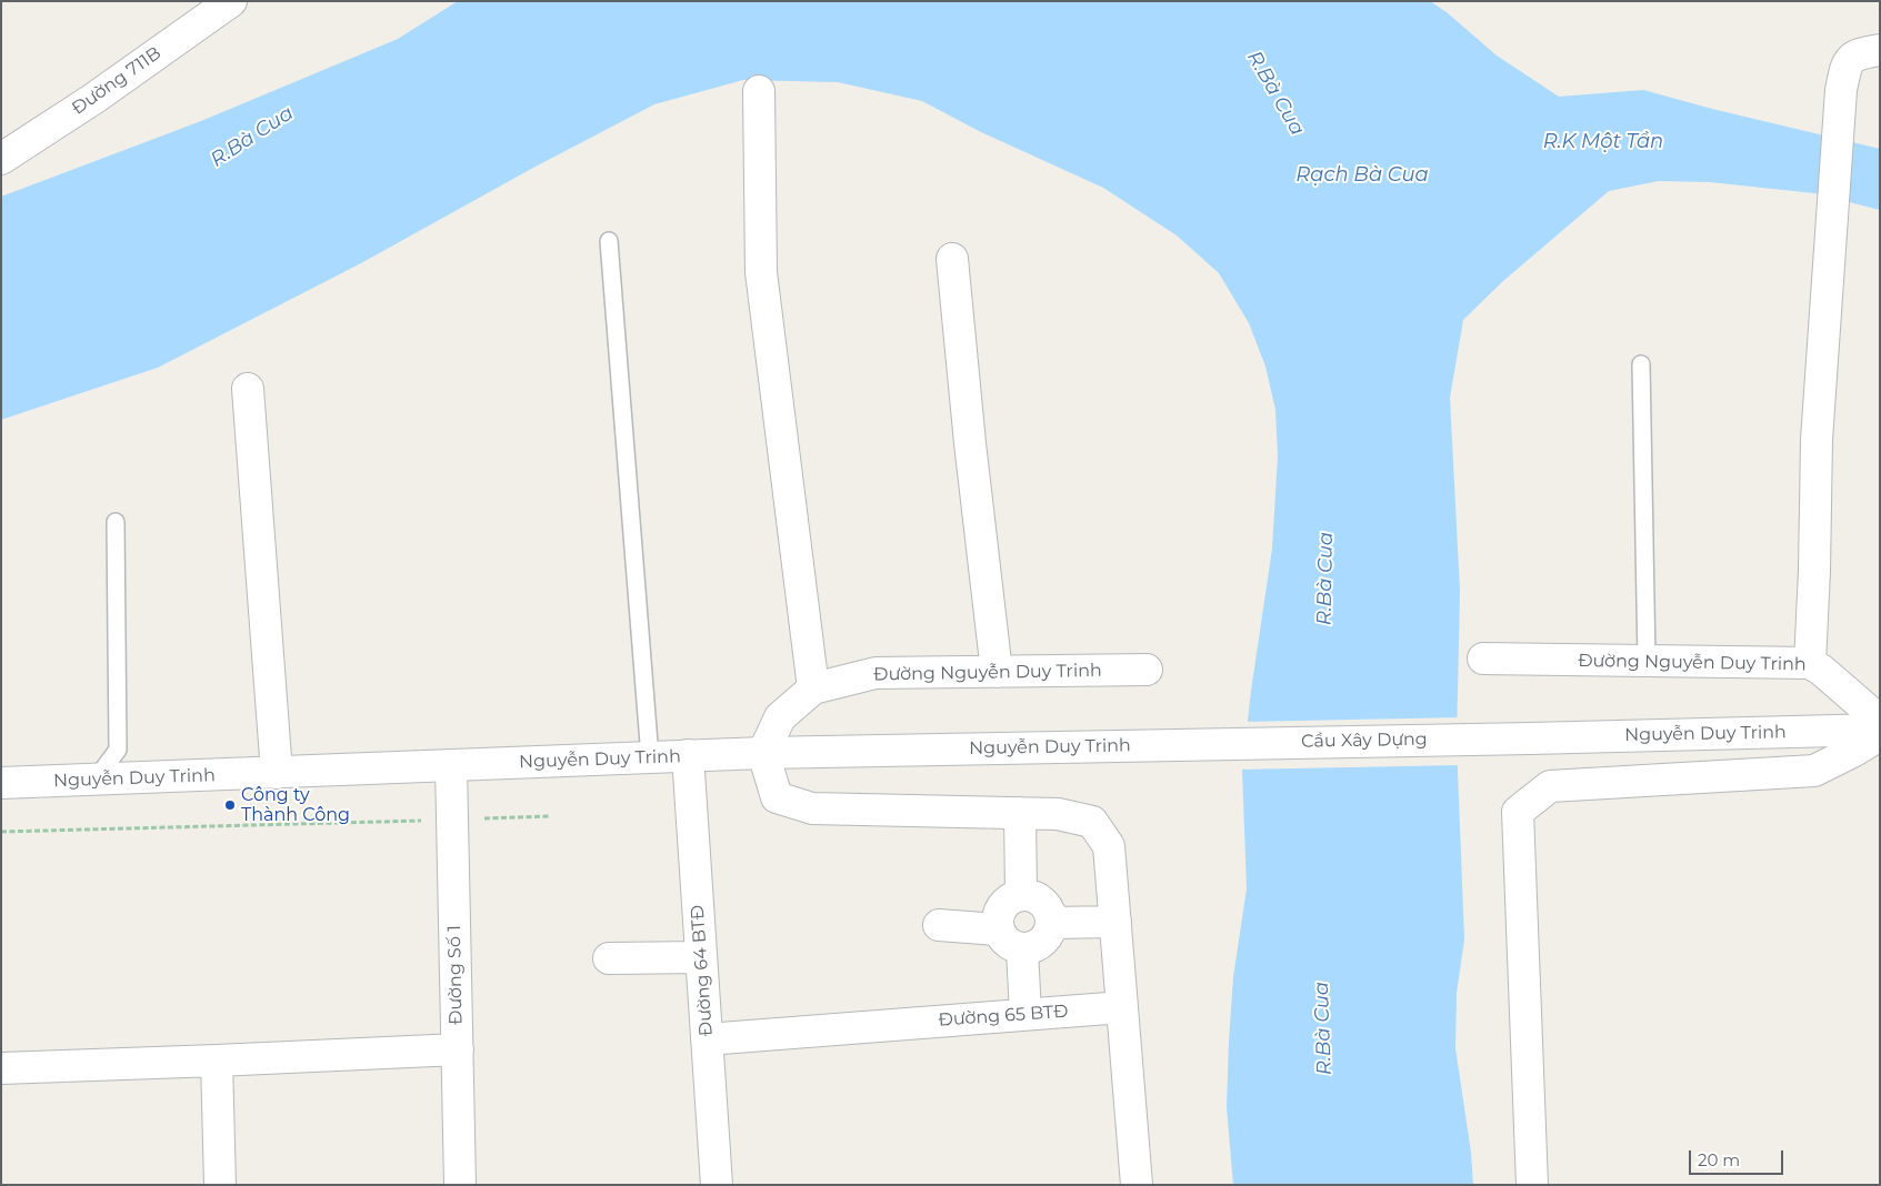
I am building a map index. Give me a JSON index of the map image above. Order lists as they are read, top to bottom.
{
  "streets": {
    "street": [
      "Đường 711B",
      "Đường Nguyễn Duy Trinh",
      "Nguyễn Duy Trinh",
      "Cầu Xây Dựng",
      "Đường 64 BTĐ",
      "Đường Số 1",
      "Đường 65 BTĐ"
    ]
  },
  "crossings": [
    ["Đường Nguyễn Duy Trinh", "Nguyễn Duy Trinh"],
    ["Nguyễn Duy Trinh", "Cầu Xây Dựng"],
    ["Nguyễn Duy Trinh", "Đường 64 BTĐ"],
    ["Nguyễn Duy Trinh", "Đường Số 1"],
    ["Đường 64 BTĐ", "Đường 65 BTĐ"]
  ],
  "water": ["R.Bà Cua", "R.K Một Tần", "Rạch Bà Cua"],
  "places": ["Công ty Thành Công"],
  "scale_bar": "20 m"
}
